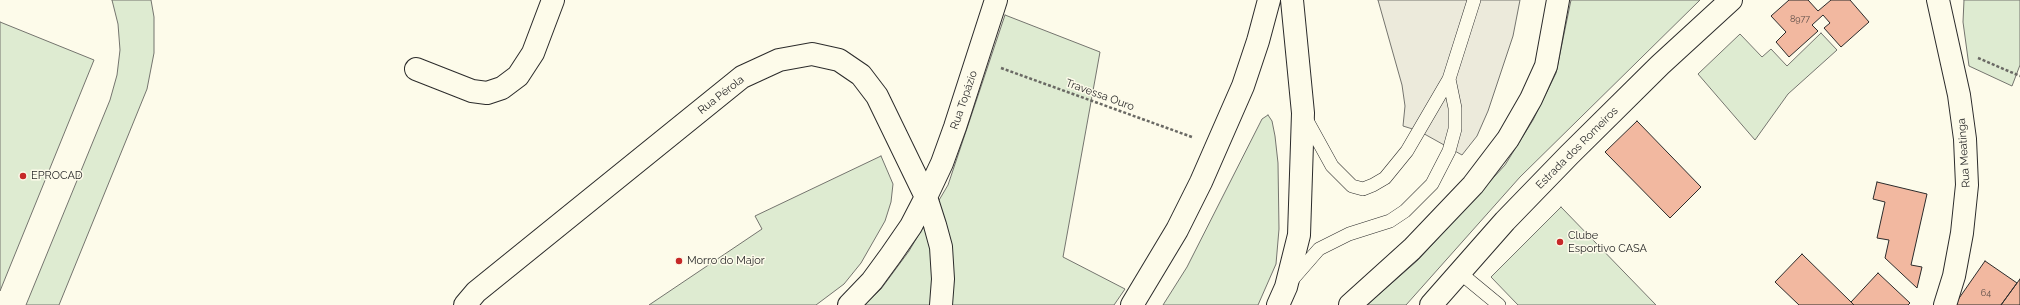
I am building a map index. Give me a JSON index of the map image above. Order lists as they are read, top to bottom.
{
  "streets": {
    "street": [
      "Rua Pérola",
      "Rua Topázio",
      "Estrada dos Romeiros",
      "Rua Meatinga"
    ],
    "path": ["Travessa Ouro"]
  },
  "crossings": [
    ["Rua Pérola", "Rua Topázio"],
    ["Travessa Ouro", "Rua Topázio"]
  ],
  "places": ["EPROCAD", "Clube Esportivo CASA", "Morro do Major"],
  "house_numbers": ["8977", "64"]
}
